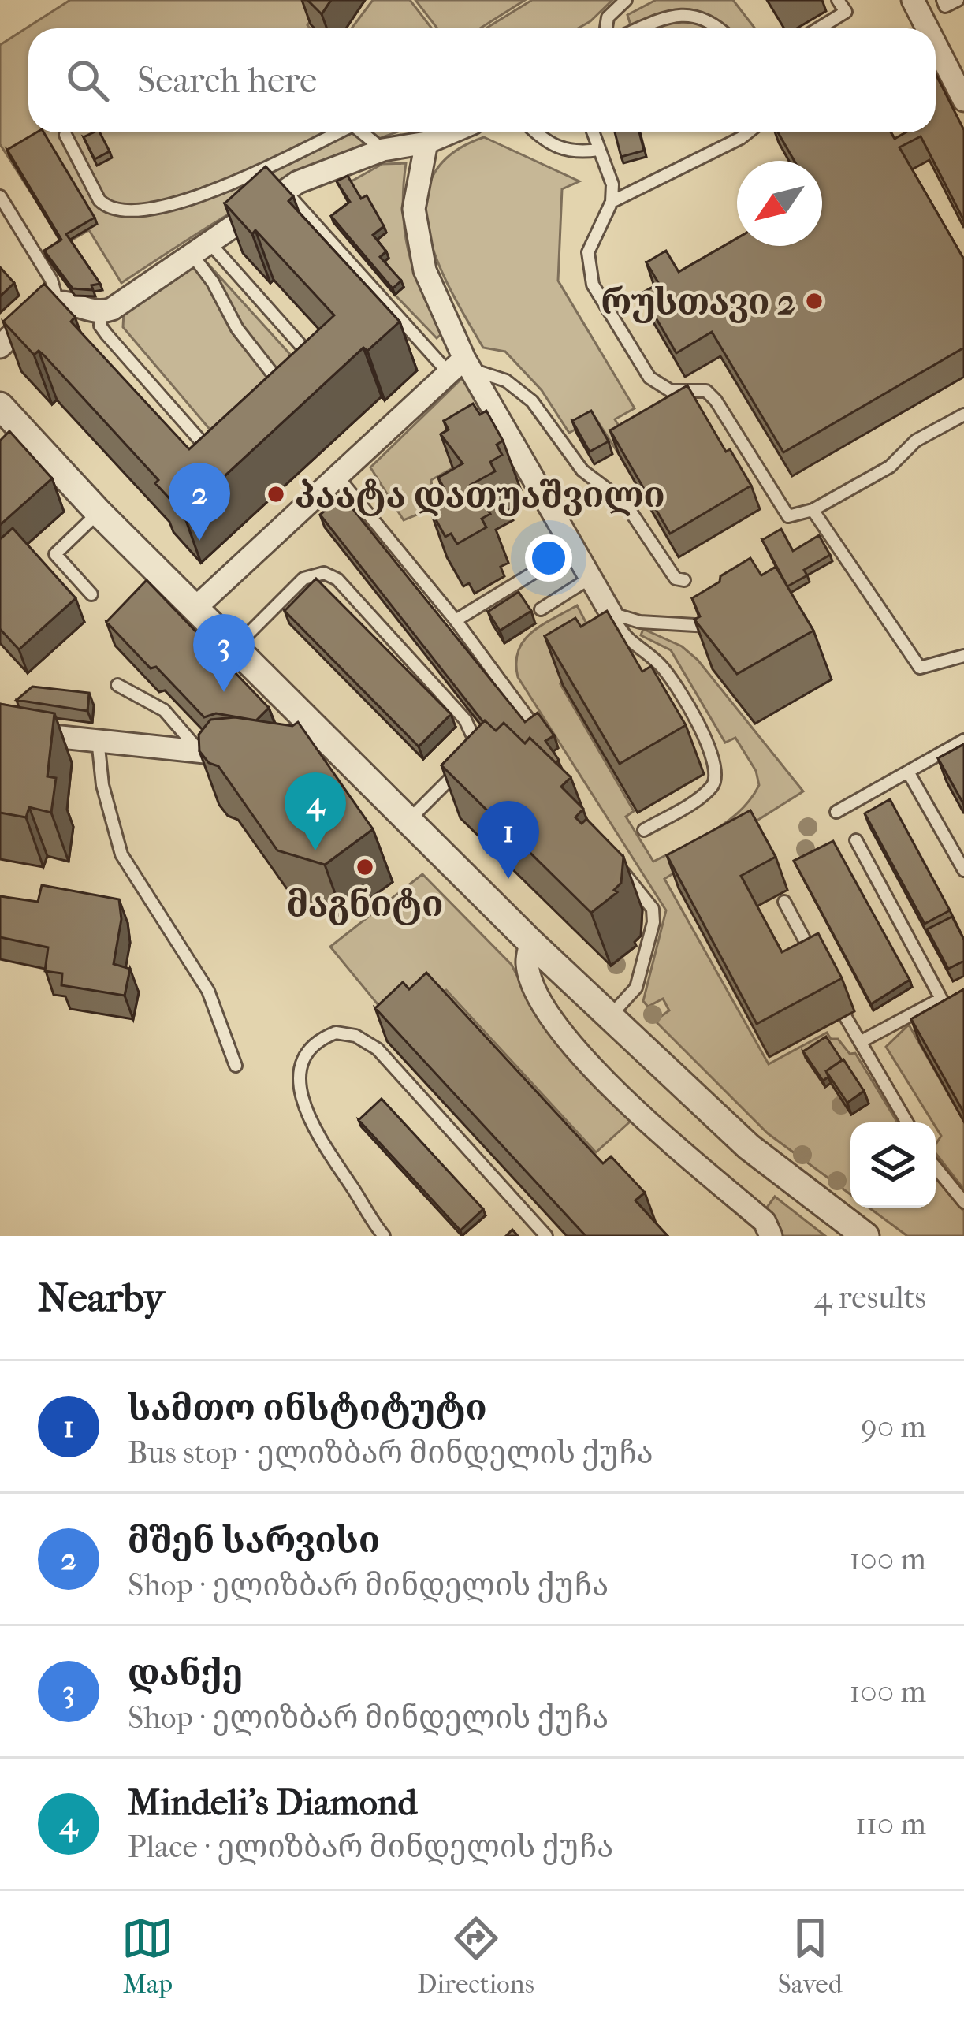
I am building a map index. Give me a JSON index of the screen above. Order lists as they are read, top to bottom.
{
  "places": ["რუსთავი 2", "პაატა დათუაშვილი", "მაგნიტი"],
  "north": "bottom left",
  "page": {
    "search": "Search here",
    "pins": [
      "2",
      "3",
      "4",
      "1"
    ],
    "heading": ["Nearby", "4 results"],
    "list": [
      {
        "mark": "1",
        "name": "სამთო ინსტიტუტი",
        "note": "Bus stop · ელიზბარ მინდელის ქუჩა",
        "value": "90 m"
      },
      {
        "mark": "2",
        "name": "მშენ სარვისი",
        "note": "Shop · ელიზბარ მინდელის ქუჩა",
        "value": "100 m"
      },
      {
        "mark": "3",
        "name": "დანქე",
        "note": "Shop · ელიზბარ მინდელის ქუჩა",
        "value": "100 m"
      },
      {
        "mark": "4",
        "name": "Mindeli's Diamond",
        "note": "Place · ელიზბარ მინდელის ქუჩა",
        "value": "110 m"
      }
    ],
    "nav": ["Map", "Directions", "Saved"]
  }
}
